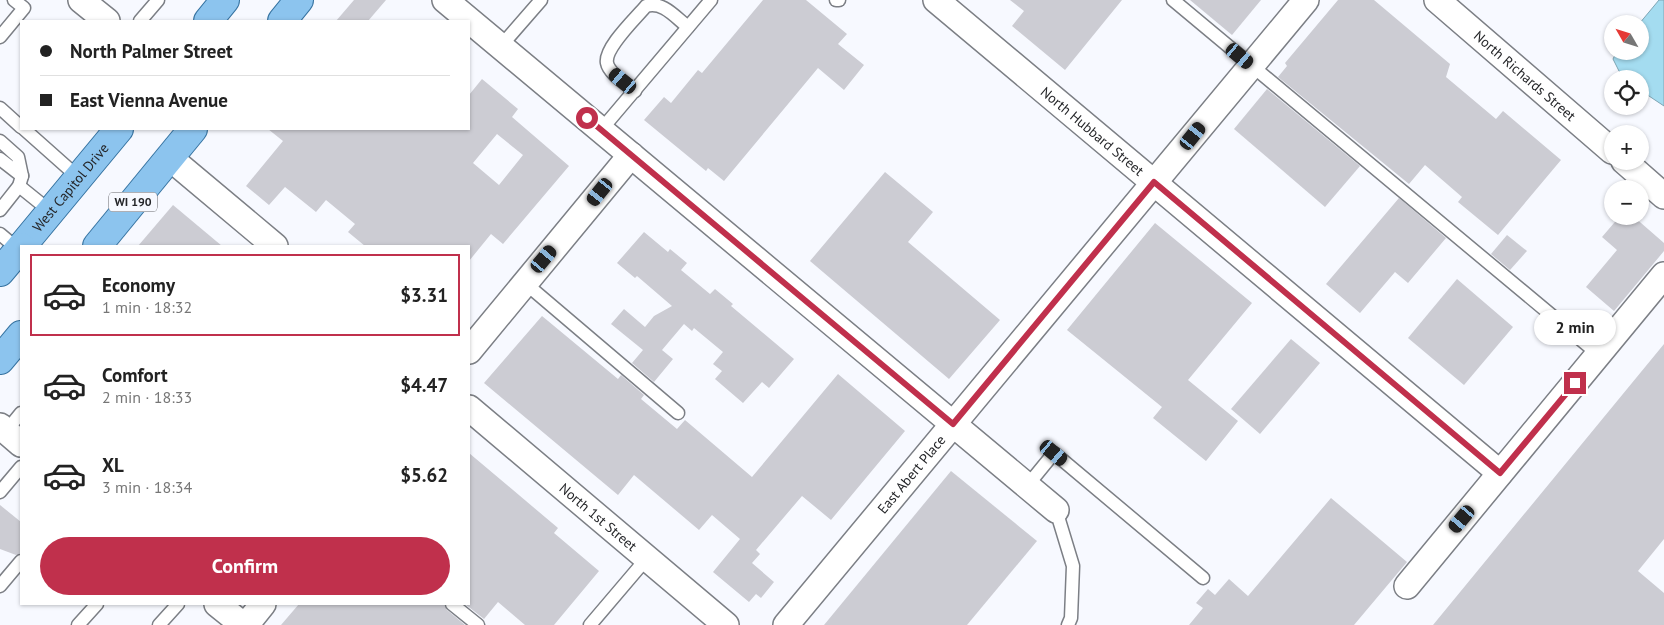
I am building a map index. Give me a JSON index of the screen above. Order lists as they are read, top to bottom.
{
  "streets": {
    "main road": ["West Capitol Drive", "WI 190"],
    "street": [
      "North Richards Street",
      "North Hubbard Street",
      "East Abert Place",
      "North 1st Street"
    ]
  },
  "crossings": [
    ["North Hubbard Street", "East Abert Place"]
  ],
  "north": "top left",
  "page": {
    "map_buttons": ["+", "−"],
    "banner": ["North Palmer Street", "East Vienna Avenue"],
    "list": [
      {
        "name": "Economy",
        "note": "1 min · 18:32",
        "value": "$3.31"
      },
      {
        "name": "Comfort",
        "note": "2 min · 18:33",
        "value": "$4.47"
      },
      {
        "name": "XL",
        "note": "3 min · 18:34",
        "value": "$5.62"
      }
    ],
    "bubble": "2 min",
    "buttons": "Confirm"
  }
}
